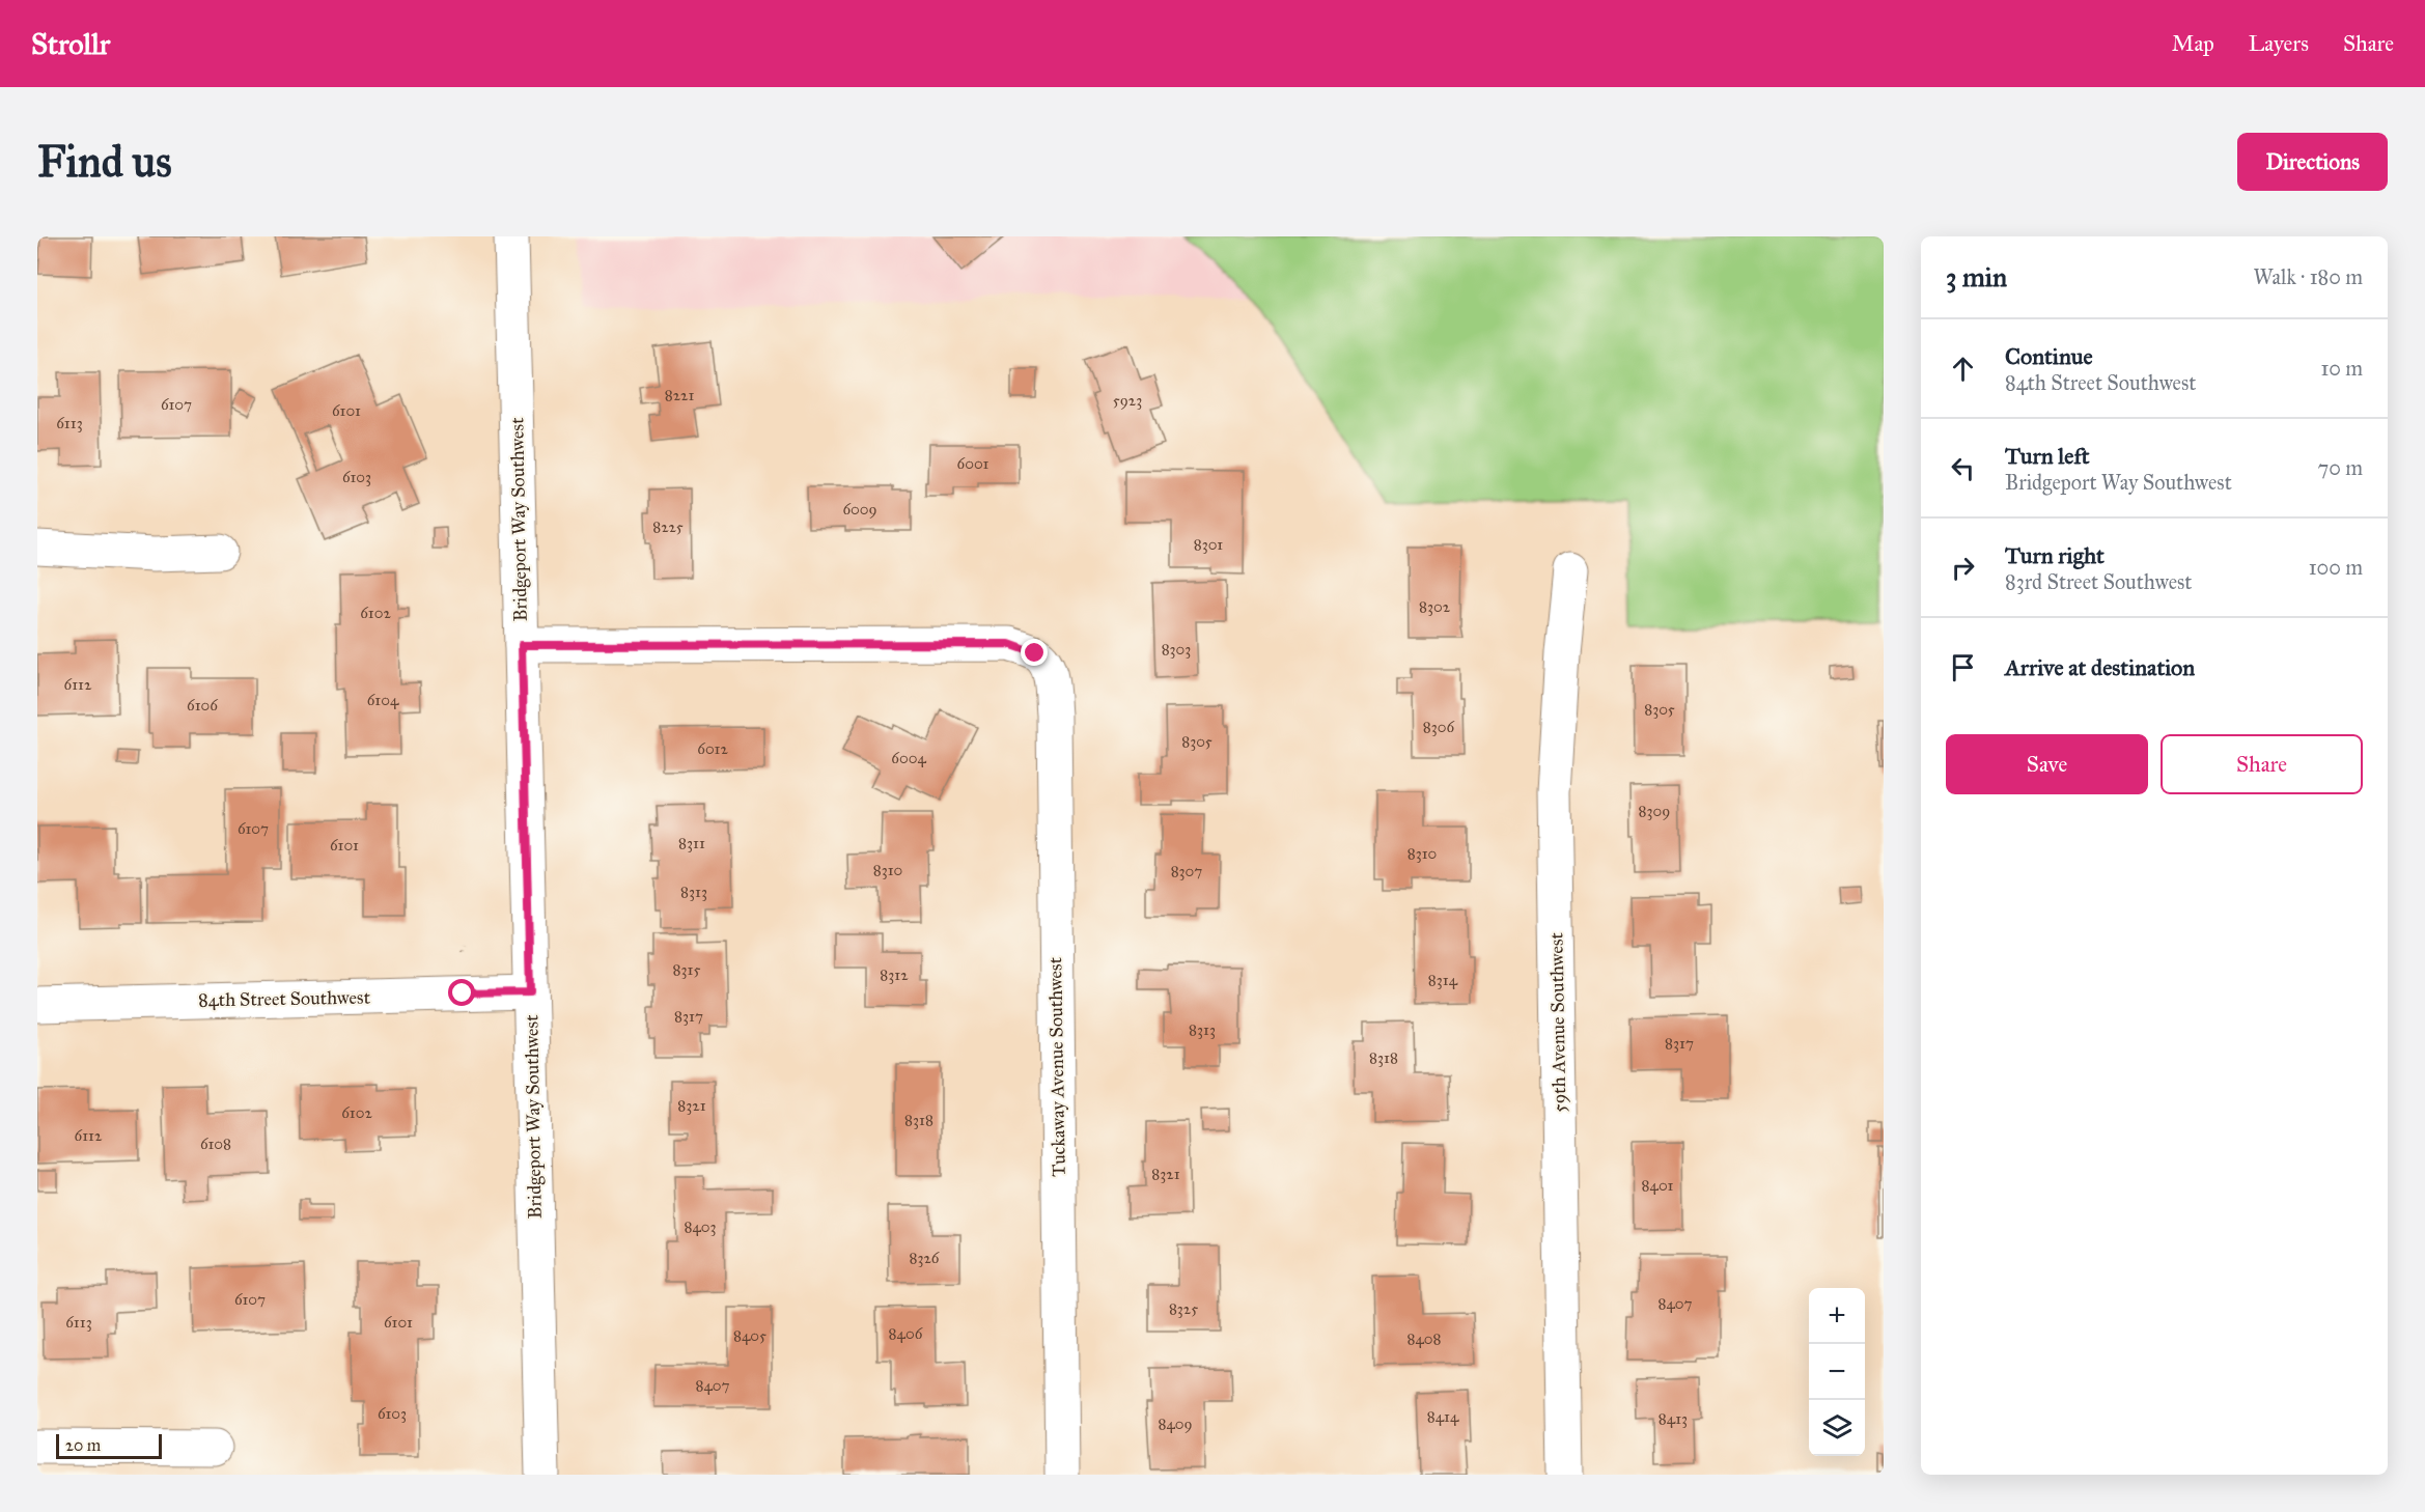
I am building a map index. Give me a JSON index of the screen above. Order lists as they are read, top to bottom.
{
  "streets": {
    "street": [
      "Bridgeport Way Southwest",
      "84th Street Southwest",
      "59th Avenue Southwest",
      "Tuckaway Avenue Southwest"
    ]
  },
  "crossings": [
    ["Bridgeport Way Southwest", "84th Street Southwest"],
    ["Bridgeport Way Southwest", "Tuckaway Avenue Southwest"]
  ],
  "house_numbers": [
    "8221",
    "5923",
    "6107",
    "6101",
    "6113",
    "6001",
    "6103",
    "6009",
    "8225",
    "8301",
    "8302",
    "6102",
    "8303",
    "6112",
    "6104",
    "6106",
    "8305",
    "8306",
    "8305",
    "6012",
    "6004",
    "8309",
    "6107",
    "8311",
    "6101",
    "8310",
    "8310",
    "8307",
    "8313",
    "8315",
    "8312",
    "8314",
    "8317",
    "8313",
    "8317",
    "8318",
    "8321",
    "6102",
    "8318",
    "6112",
    "6108",
    "8321",
    "8401",
    "8403",
    "8326",
    "6107",
    "8407",
    "8325",
    "6113",
    "6101",
    "8406",
    "8405",
    "8408",
    "8407",
    "6103",
    "8414",
    "8413",
    "8409"
  ],
  "scale_bar": "20 m",
  "page": {
    "header": "Strollr",
    "nav": ["Map", "Layers", "Share"],
    "buttons": [
      "Directions",
      ["Save", "Share"]
    ],
    "title": "Find us",
    "heading": ["3 min", "Walk · 180 m"],
    "list": [
      ["Continue", "84th Street Southwest", "10 m"],
      ["Turn left", "Bridgeport Way Southwest", "70 m"],
      ["Turn right", "83rd Street Southwest", "100 m"],
      "Arrive at destination"
    ],
    "map_buttons": ["+", "−"],
    "scale": "20 m"
  }
}
